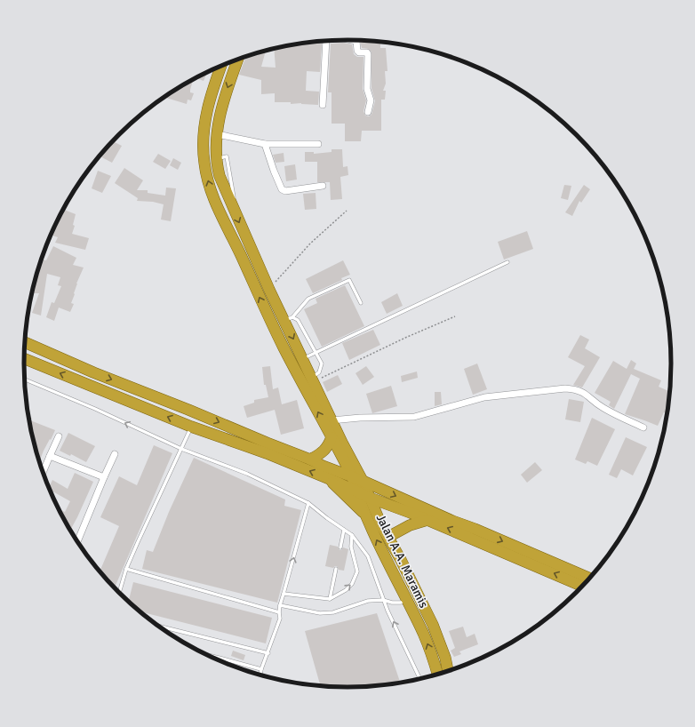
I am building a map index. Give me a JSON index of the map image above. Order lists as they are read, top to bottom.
{
  "streets": {
    "highway": ["Jalan A.A. Maramis"]
  }
}
